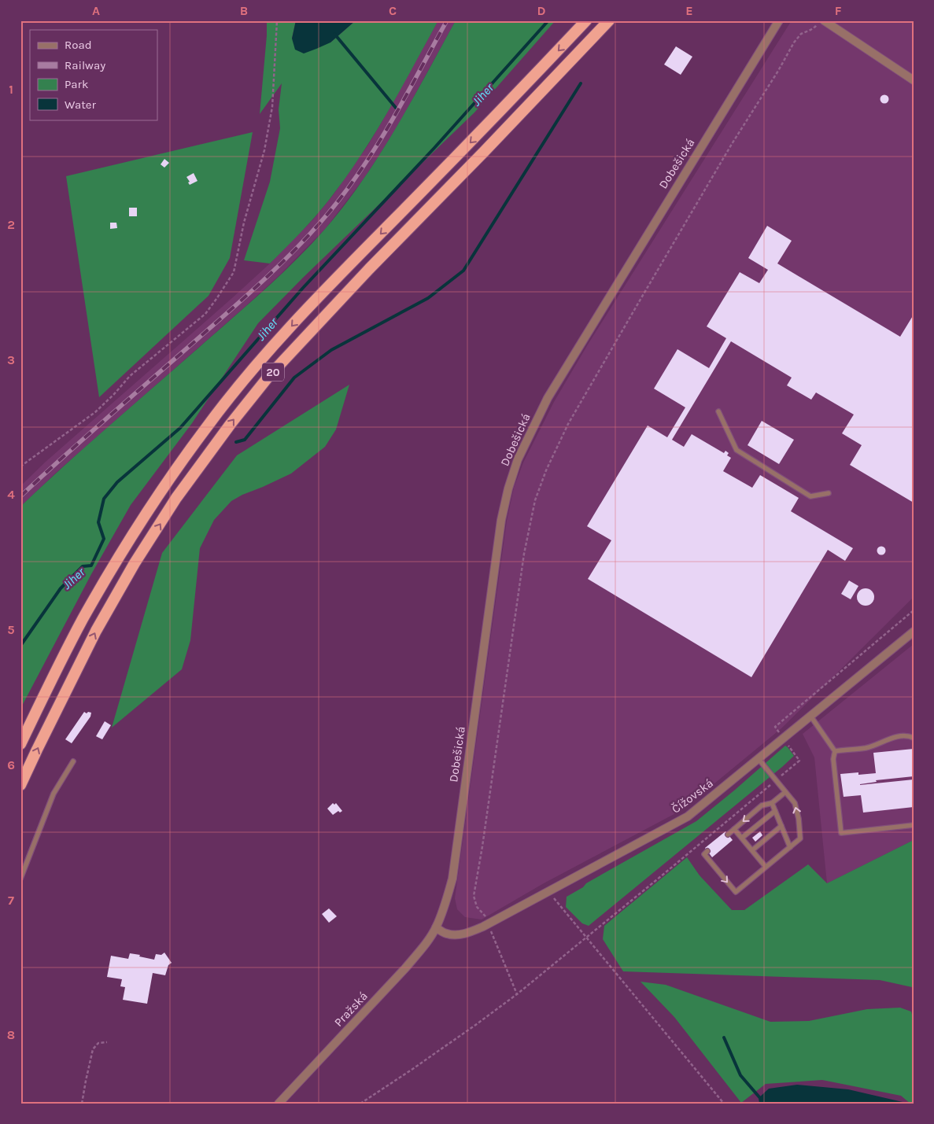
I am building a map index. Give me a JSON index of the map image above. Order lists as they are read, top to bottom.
{
  "streets": {
    "highway": ["20"],
    "street": ["Dobešická", "Čížovská", "Pražská"]
  },
  "crossings": [
    ["Dobešická", "Čížovská"],
    ["Dobešická", "Pražská"],
    ["Čížovská", "Pražská"]
  ],
  "water": ["Jiher"],
  "legend": [
    "Road",
    "Railway",
    "Park",
    "Water"
  ],
  "grid": {
    "columns": [
      "A",
      "B",
      "C",
      "D",
      "E",
      "F"
    ],
    "rows": [
      "1",
      "2",
      "3",
      "4",
      "5",
      "6",
      "7",
      "8"
    ]
  }
}
